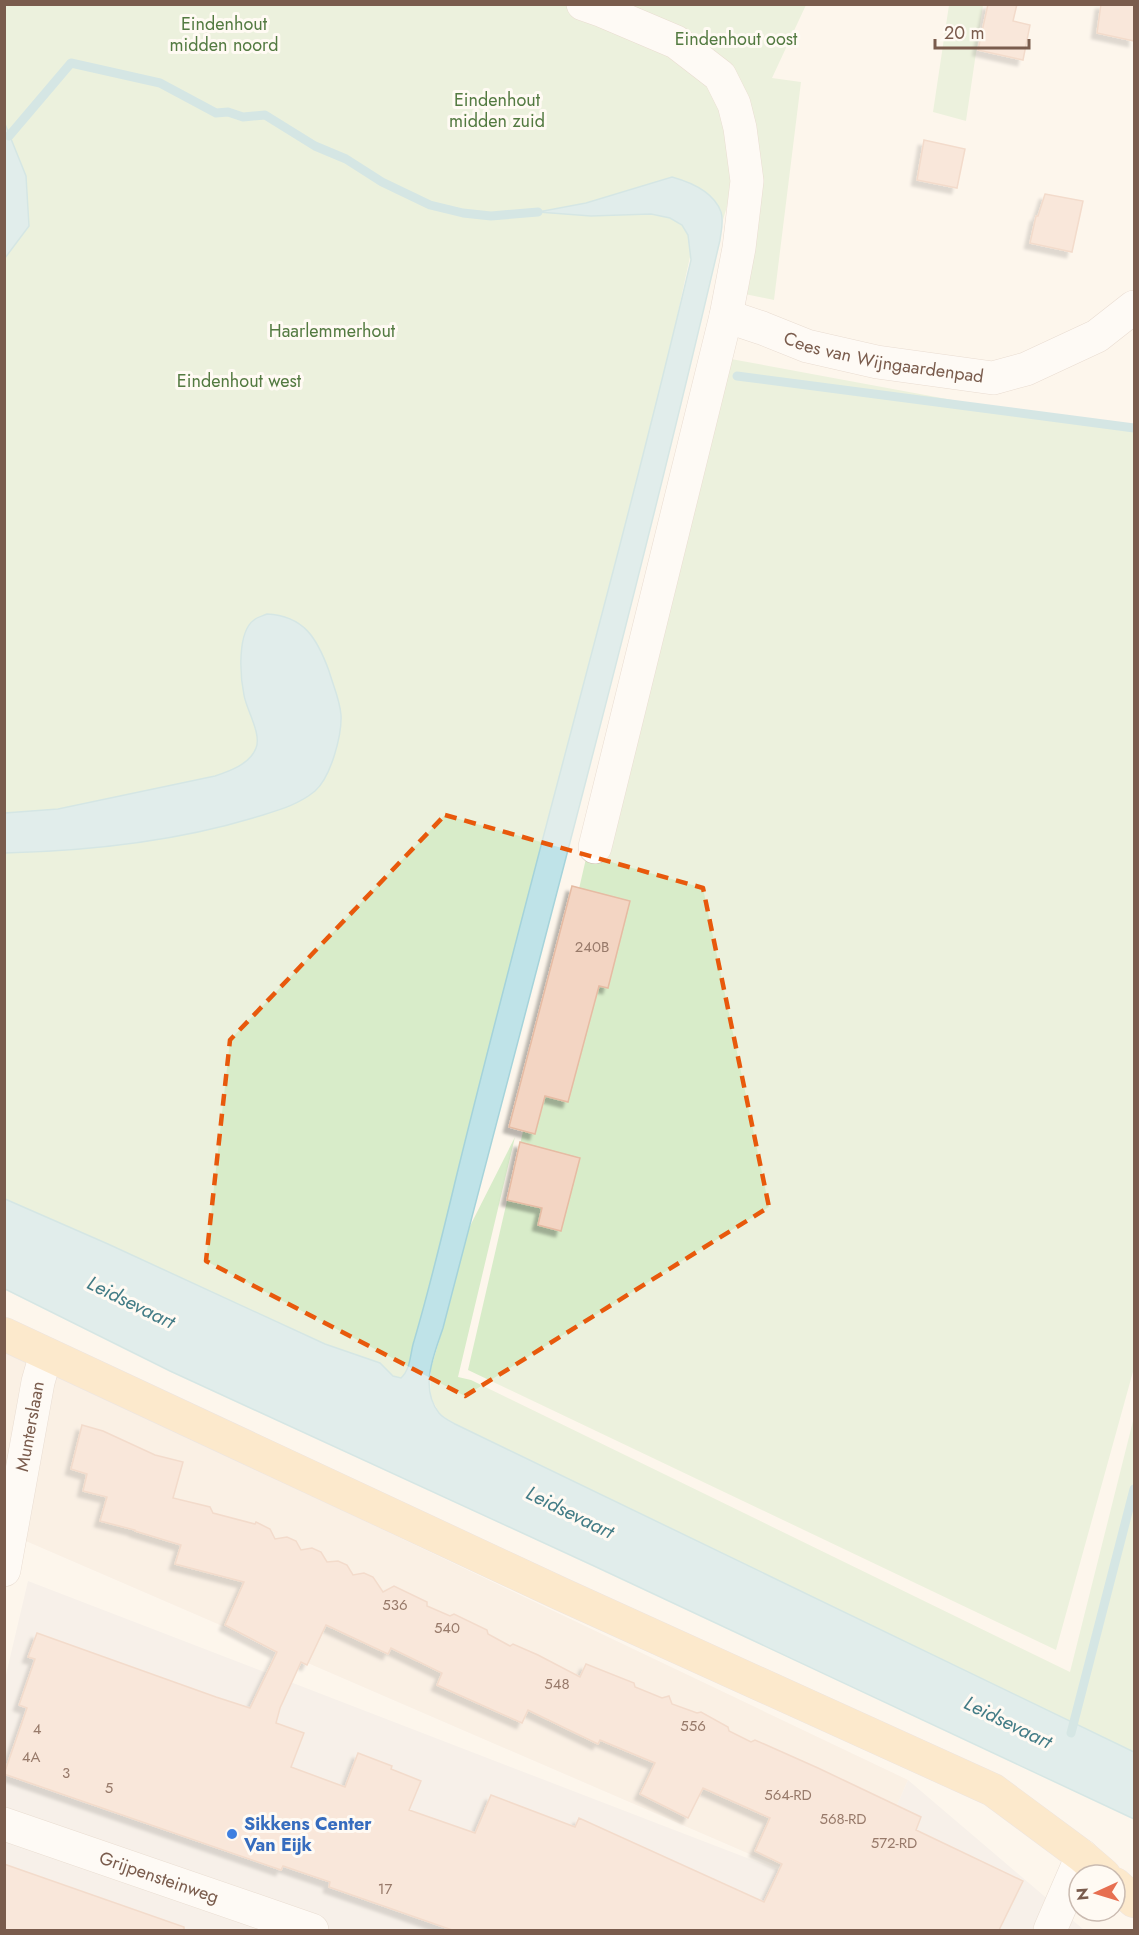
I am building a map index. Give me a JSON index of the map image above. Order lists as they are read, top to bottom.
{
  "streets": {
    "street": ["Cees van Wijngaardenpad", "Munterslaan", "Grijpensteinweg"]
  },
  "water": ["Leidsevaart"],
  "parks": [
    "Eindenhout midden noord",
    "Eindenhout oost",
    "Eindenhout midden zuid",
    "Haarlemmerhout",
    "Eindenhout west"
  ],
  "places": ["Sikkens Center Van Eijk"],
  "house_numbers": [
    "240B",
    "536",
    "540",
    "548",
    "556",
    "4",
    "4A",
    "3",
    "5",
    "564-RD",
    "568-RD",
    "572-RD",
    "17"
  ],
  "scale_bar": "20 m",
  "north": "left"
}
